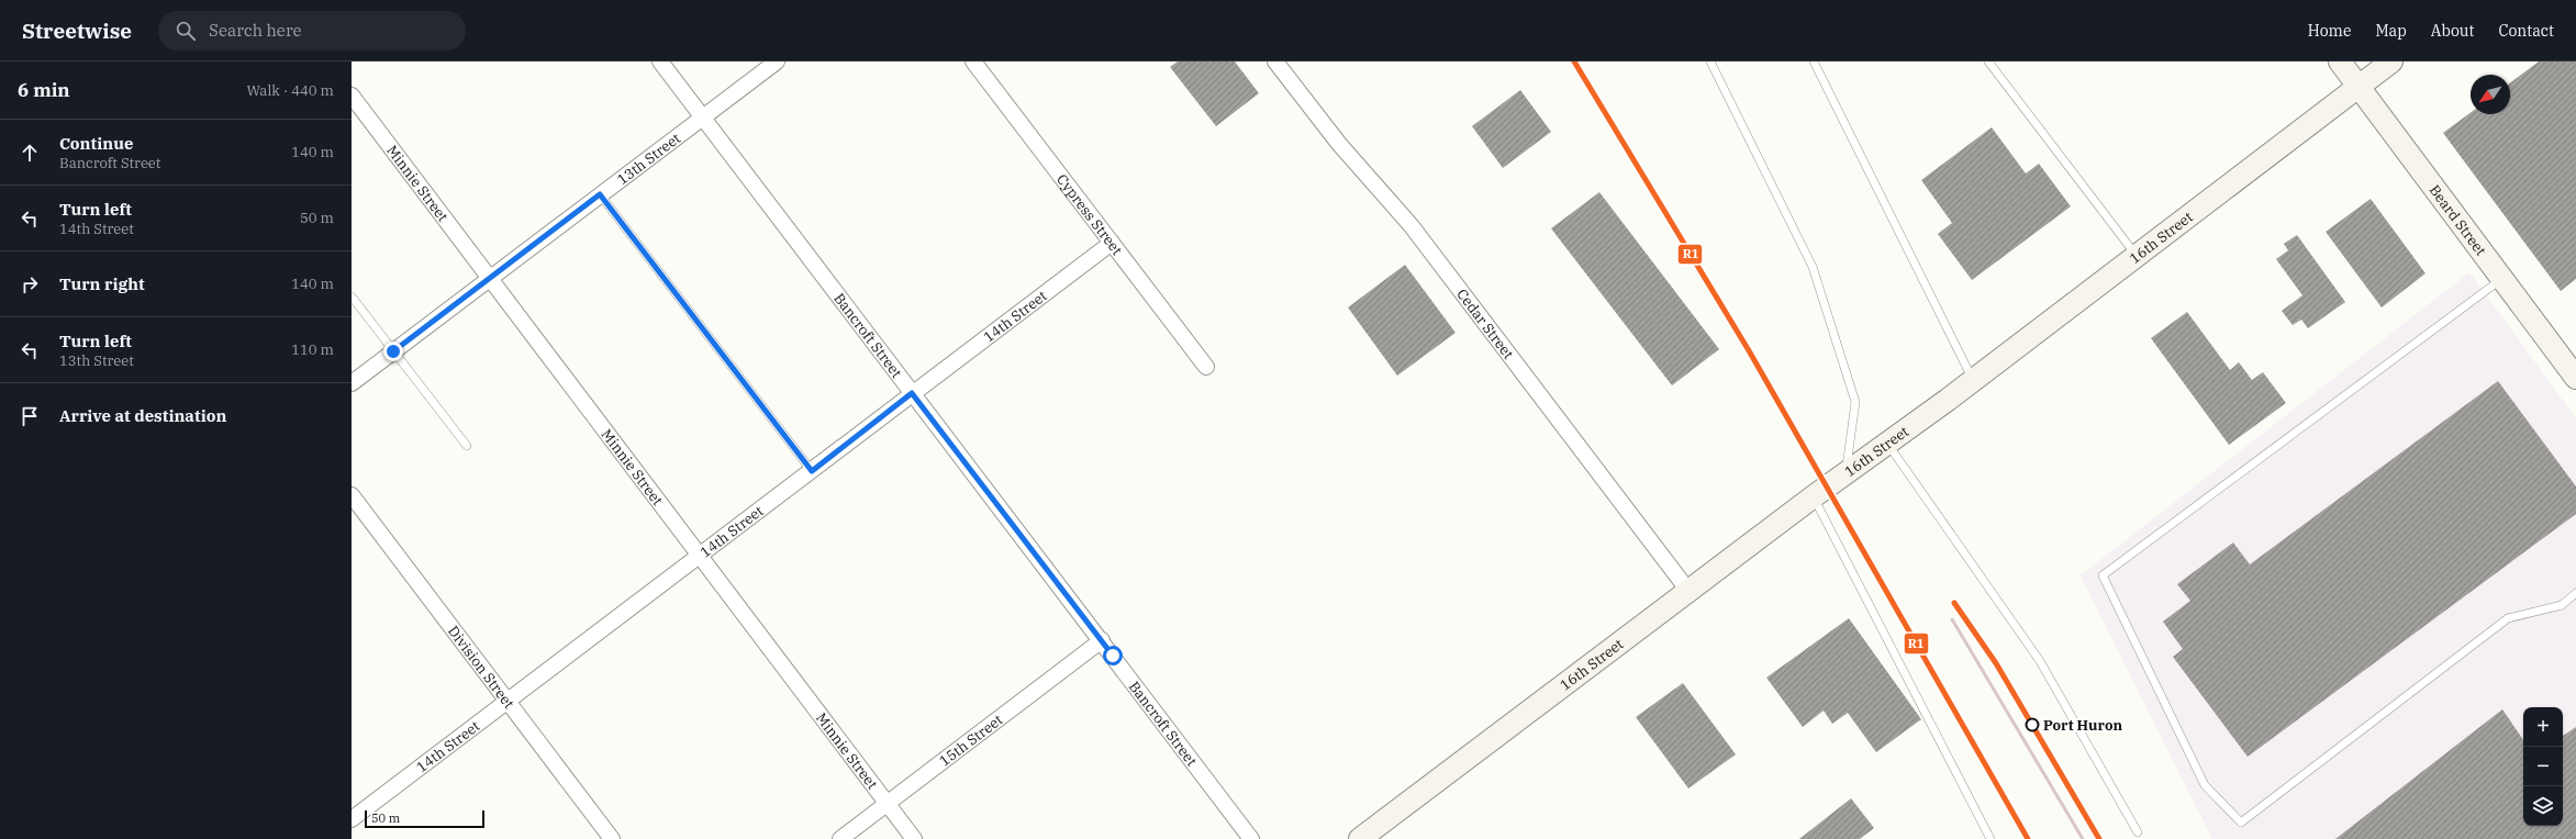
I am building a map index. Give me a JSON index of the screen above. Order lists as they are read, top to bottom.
{
  "streets": {
    "street": [
      "13th Street",
      "Minnie Street",
      "Cypress Street",
      "Beard Street",
      "16th Street",
      "14th Street",
      "Cedar Street",
      "Bancroft Street",
      "Division Street",
      "15th Street"
    ]
  },
  "crossings": [
    ["13th Street", "Minnie Street"],
    ["13th Street", "Bancroft Street"],
    ["Minnie Street", "14th Street"],
    ["Minnie Street", "15th Street"],
    ["Cypress Street", "14th Street"],
    ["Beard Street", "16th Street"],
    ["16th Street", "Cedar Street"],
    ["14th Street", "Bancroft Street"],
    ["14th Street", "Division Street"],
    ["Bancroft Street", "15th Street"]
  ],
  "places": ["Port Huron"],
  "lines": ["transit line R1"],
  "scale_bar": "50 m",
  "north": "bottom left",
  "page": {
    "header": "Streetwise",
    "search": "Search here",
    "nav": [
      "Home",
      "Map",
      "About",
      "Contact"
    ],
    "heading": ["6 min", "Walk · 440 m"],
    "list": [
      ["Continue", "Bancroft Street", "140 m"],
      ["Turn left", "14th Street", "50 m"],
      ["Turn right", "140 m"],
      ["Turn left", "13th Street", "110 m"],
      "Arrive at destination"
    ],
    "map_buttons": ["+", "−"],
    "scale": "50 m"
  }
}
